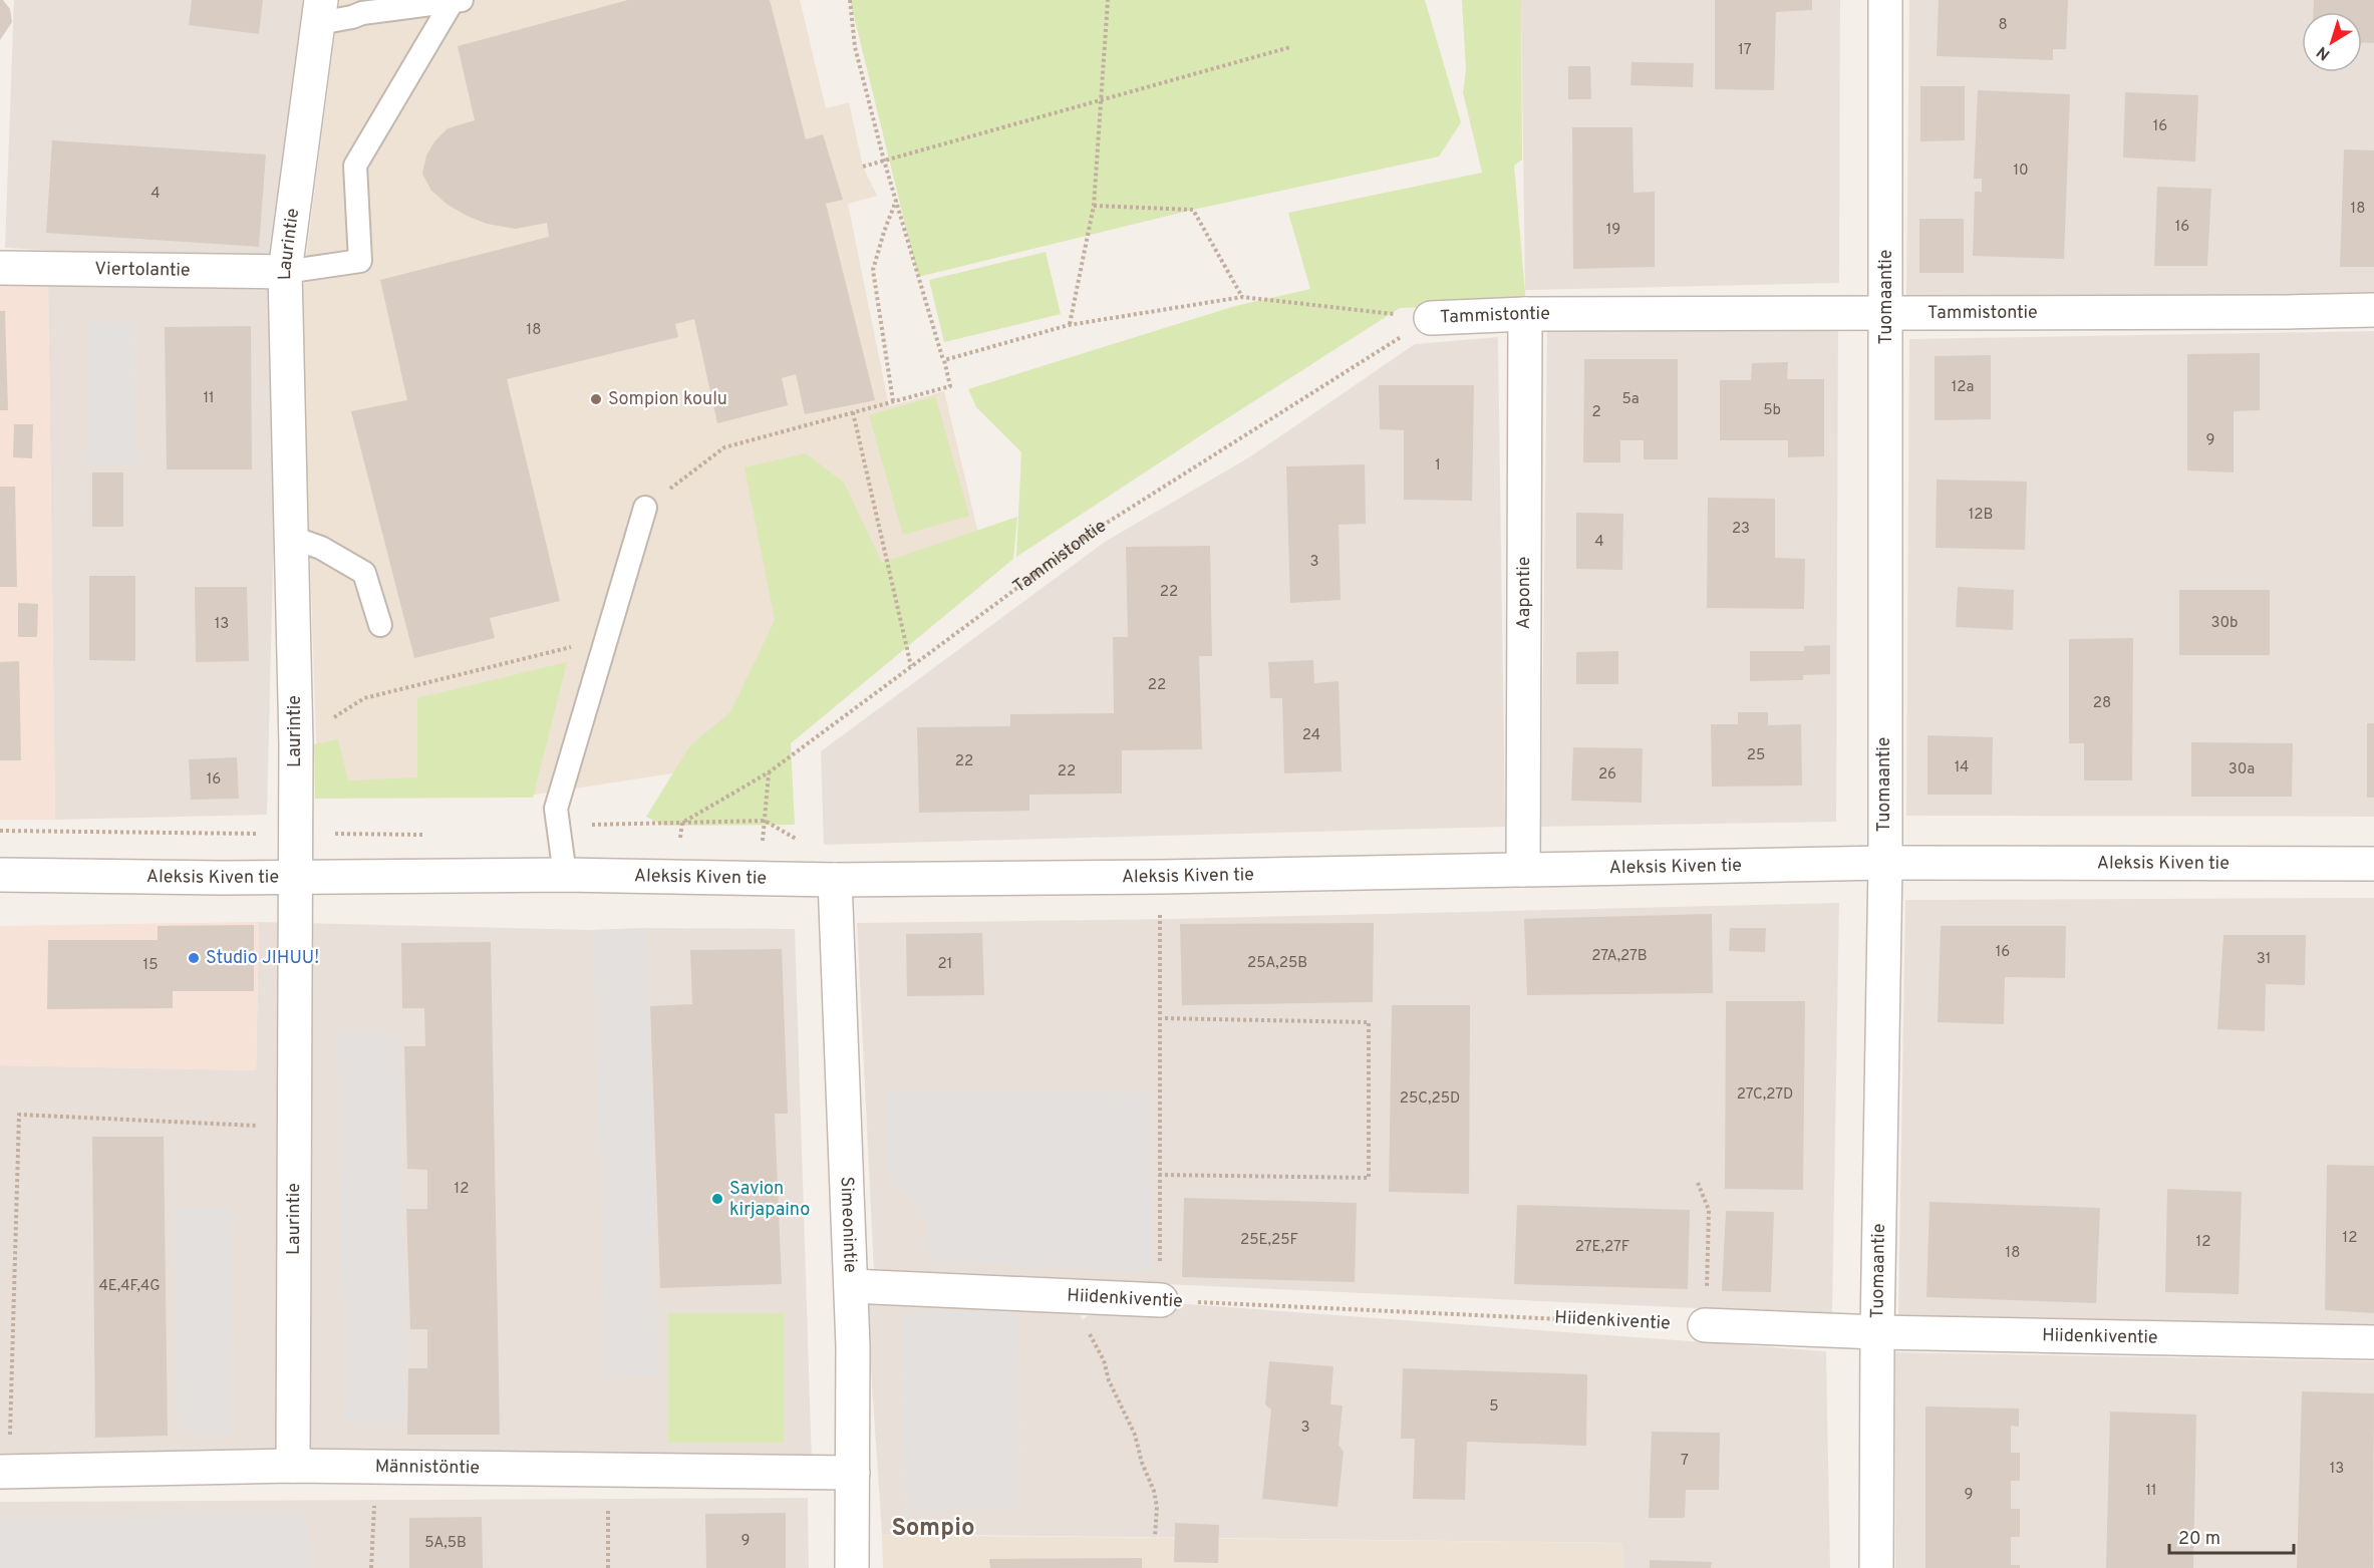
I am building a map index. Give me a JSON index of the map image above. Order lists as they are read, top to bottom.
{
  "streets": {
    "street": [
      "Laurintie",
      "Viertolantie",
      "Tuomaantie",
      "Tammistontie",
      "Aapontie",
      "Aleksis Kiven tie",
      "Simeonintie",
      "Hiidenkiventie",
      "Männistöntie"
    ]
  },
  "crossings": [
    ["Laurintie", "Viertolantie"],
    ["Laurintie", "Aleksis Kiven tie"],
    ["Laurintie", "Männistöntie"],
    ["Tuomaantie", "Tammistontie"],
    ["Tuomaantie", "Aleksis Kiven tie"],
    ["Tuomaantie", "Hiidenkiventie"],
    ["Tammistontie", "Aapontie"],
    ["Aapontie", "Aleksis Kiven tie"],
    ["Aleksis Kiven tie", "Simeonintie"],
    ["Simeonintie", "Hiidenkiventie"],
    ["Simeonintie", "Männistöntie"]
  ],
  "districts": ["Sompio"],
  "places": ["Sompion koulu", "Studio JIHUU!", "Savion kirjapaino"],
  "house_numbers": [
    "8",
    "17",
    "16",
    "10",
    "4",
    "18",
    "16",
    "19",
    "18",
    "12a",
    "11",
    "5a",
    "5b",
    "2",
    "9",
    "1",
    "12B",
    "23",
    "4",
    "3",
    "22",
    "30b",
    "13",
    "22",
    "28",
    "24",
    "25",
    "22",
    "14",
    "30a",
    "22",
    "26",
    "16",
    "16",
    "27A,27B",
    "31",
    "25A,25B",
    "21",
    "15",
    "27C,27D",
    "25C,25D",
    "12",
    "12",
    "25E,25F",
    "12",
    "27E,27F",
    "18",
    "4E,4F,4G",
    "5",
    "3",
    "7",
    "13",
    "11",
    "9",
    "9",
    "5A,5B"
  ],
  "scale_bar": "20 m",
  "north": "bottom left"
}
